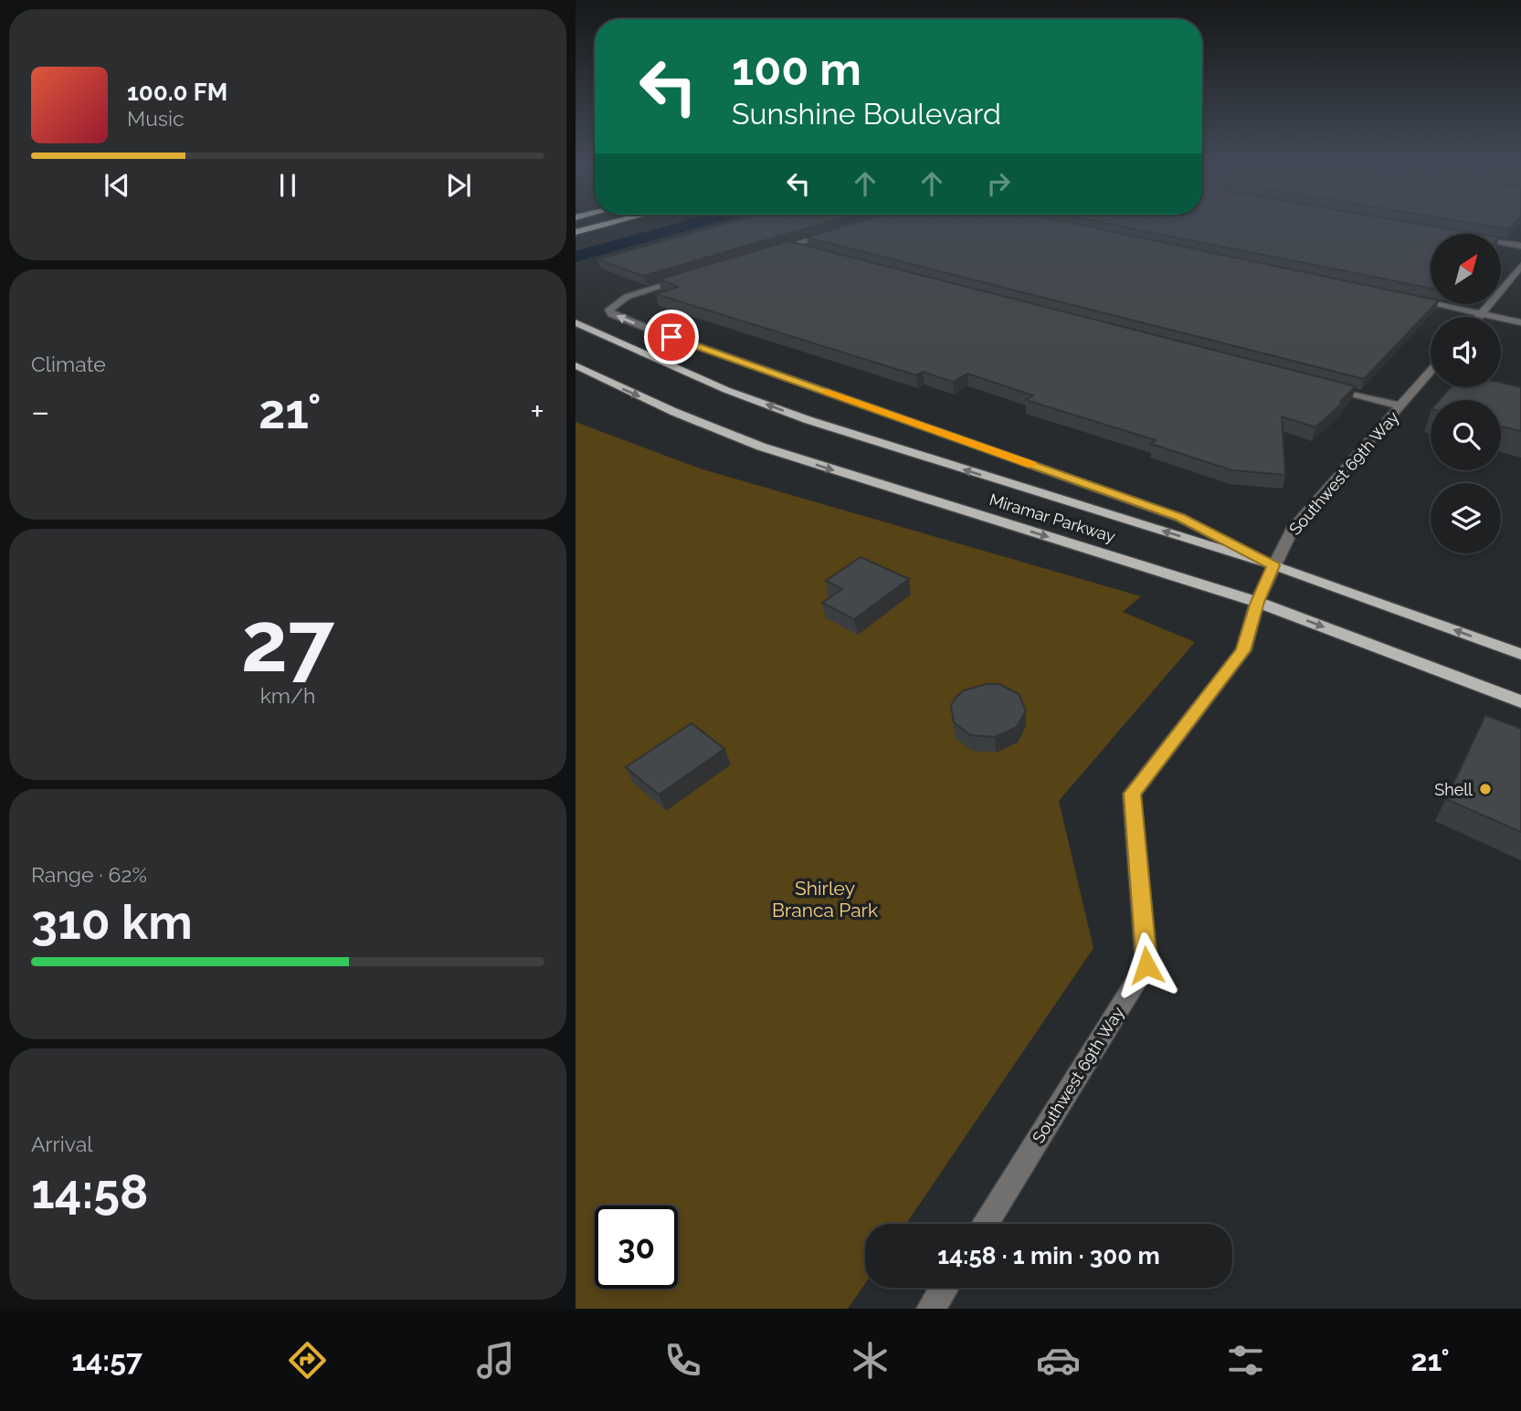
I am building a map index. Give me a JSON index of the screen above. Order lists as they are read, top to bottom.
{
  "streets": {
    "main road": ["Miramar Parkway"],
    "street": ["Southwest 69th Way"]
  },
  "crossings": [
    ["Southwest 69th Way", "Miramar Parkway"]
  ],
  "parks": ["Shirley Branca Park"],
  "places": ["Shell"],
  "north": "top right",
  "page": {
    "turn": ["100 m", "Sunshine Boulevard"],
    "song": ["100.0 FM", "Music"],
    "tile": [
      "Climate",
      ["27", "km/h"],
      ["Range · 62%", "310 km"],
      ["Arrival", "14:58"]
    ],
    "heat": ["−", "21°", "+"],
    "limit": "30",
    "trip": "14:58 · 1 min · 300 m",
    "tabs": ["14:57", "21°"]
  }
}
